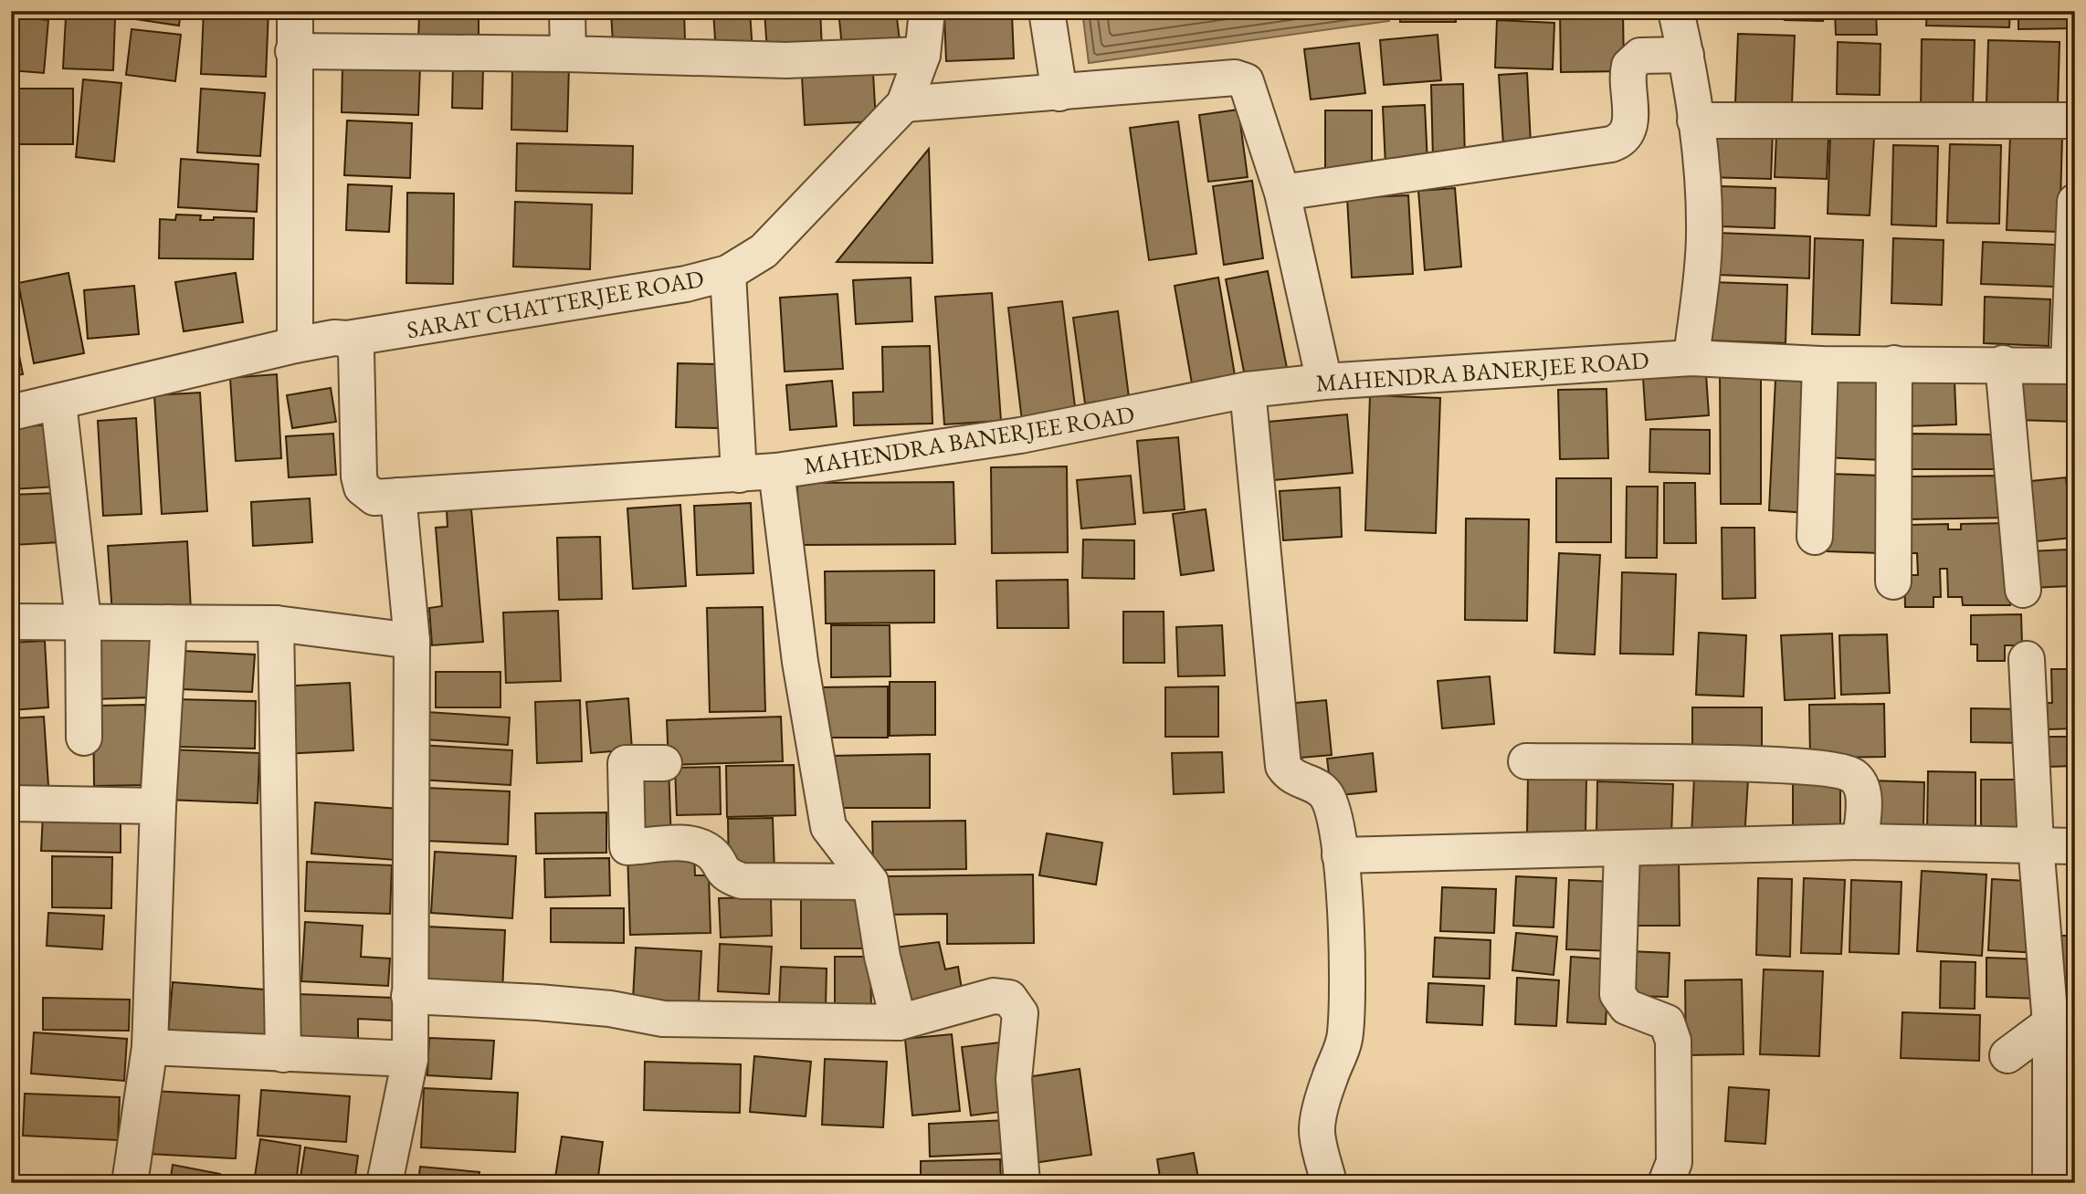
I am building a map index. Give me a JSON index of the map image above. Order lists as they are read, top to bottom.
{
  "streets": {
    "street": ["SARAT CHATTERJEE ROAD", "MAHENDRA BANERJEE ROAD"]
  },
  "crossings": [
    ["SARAT CHATTERJEE ROAD", "MAHENDRA BANERJEE ROAD"]
  ]
}
